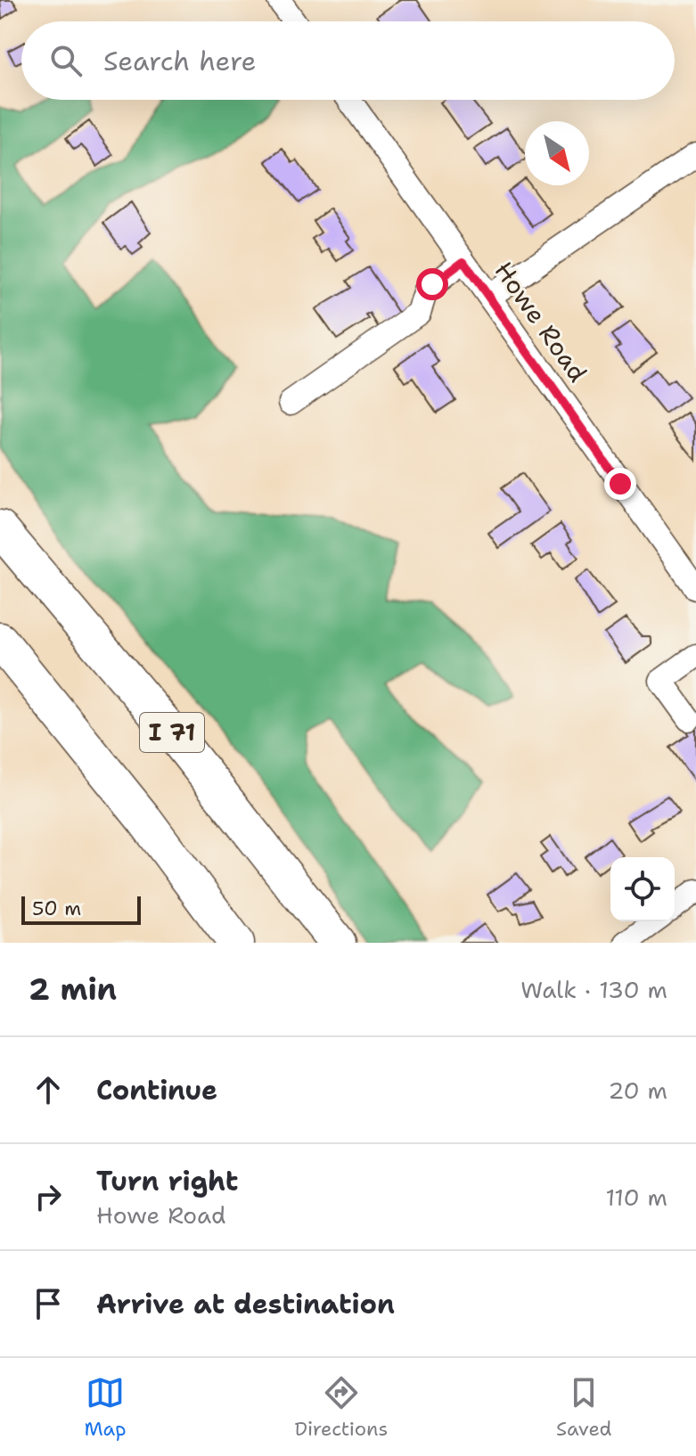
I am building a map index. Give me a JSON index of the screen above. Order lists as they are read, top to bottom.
{
  "streets": {
    "highway": ["I 71"],
    "street": ["Howe Road"]
  },
  "scale_bar": "50 m",
  "north": "bottom right",
  "page": {
    "search": "Search here",
    "scale": "50 m",
    "heading": ["2 min", "Walk · 130 m"],
    "list": [
      ["Continue", "20 m"],
      ["Turn right", "Howe Road", "110 m"],
      "Arrive at destination"
    ],
    "nav": ["Map", "Directions", "Saved"]
  }
}
